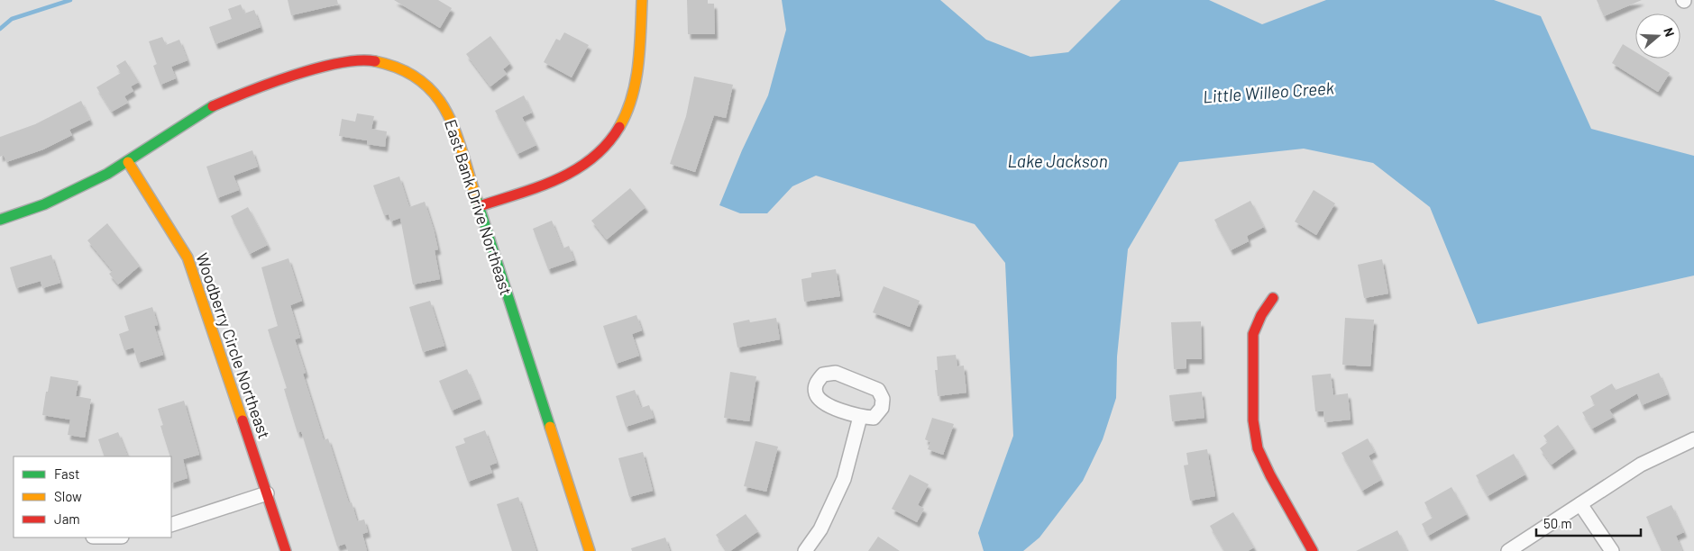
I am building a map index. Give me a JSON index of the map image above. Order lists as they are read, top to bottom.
{
  "streets": {
    "street": ["East Bank Drive Northeast", "Woodberry Circle Northeast"]
  },
  "crossings": [
    ["East Bank Drive Northeast", "Woodberry Circle Northeast"]
  ],
  "water": ["Little Willeo Creek", "Lake Jackson"],
  "legend": ["Fast", "Slow", "Jam"],
  "scale_bar": "50 m",
  "north": "right"
}
